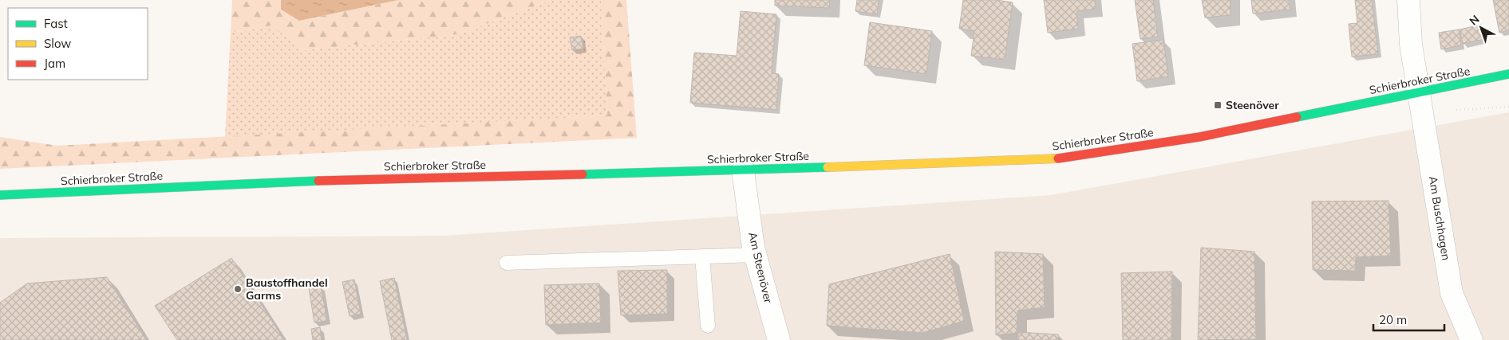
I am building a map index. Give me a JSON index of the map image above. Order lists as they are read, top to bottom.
{
  "streets": {
    "main road": ["Schierbroker Straße"],
    "street": ["Am Buschhagen", "Am Steenöver"]
  },
  "crossings": [
    ["Schierbroker Straße", "Am Buschhagen"],
    ["Schierbroker Straße", "Am Steenöver"]
  ],
  "places": {
    "transit": ["Steenöver"],
    "other": ["Baustoffhandel Garms"]
  },
  "legend": ["Fast", "Slow", "Jam"],
  "scale_bar": "20 m",
  "north": "top left"
}
